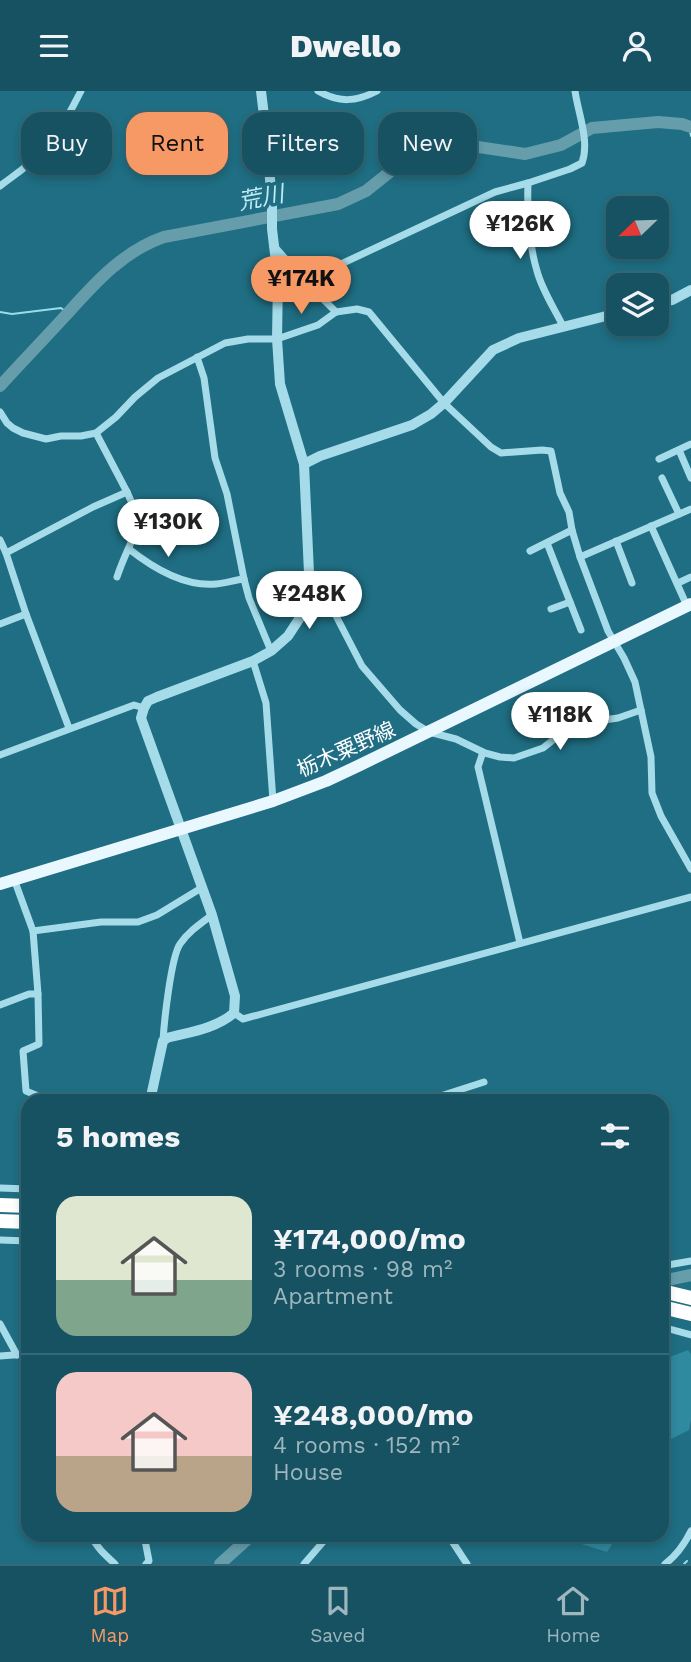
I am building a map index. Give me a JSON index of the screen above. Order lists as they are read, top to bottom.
{
  "streets": {
    "main road": ["栃木粟野線"]
  },
  "water": ["荒川"],
  "north": "bottom left",
  "page": {
    "header": "Dwello",
    "chip": [
      "Buy",
      "Rent",
      "Filters",
      "New"
    ],
    "price": [
      "¥126K",
      "¥174K",
      "¥130K",
      "¥248K",
      "¥118K"
    ],
    "heading": "5 homes",
    "list": [
      {
        "name": "¥174,000/mo",
        "note": "3 rooms · 98 m² · Apartment"
      },
      {
        "name": "¥248,000/mo",
        "note": "4 rooms · 152 m² · House"
      }
    ],
    "tabs": ["Map", "Saved", "Home"]
  }
}
